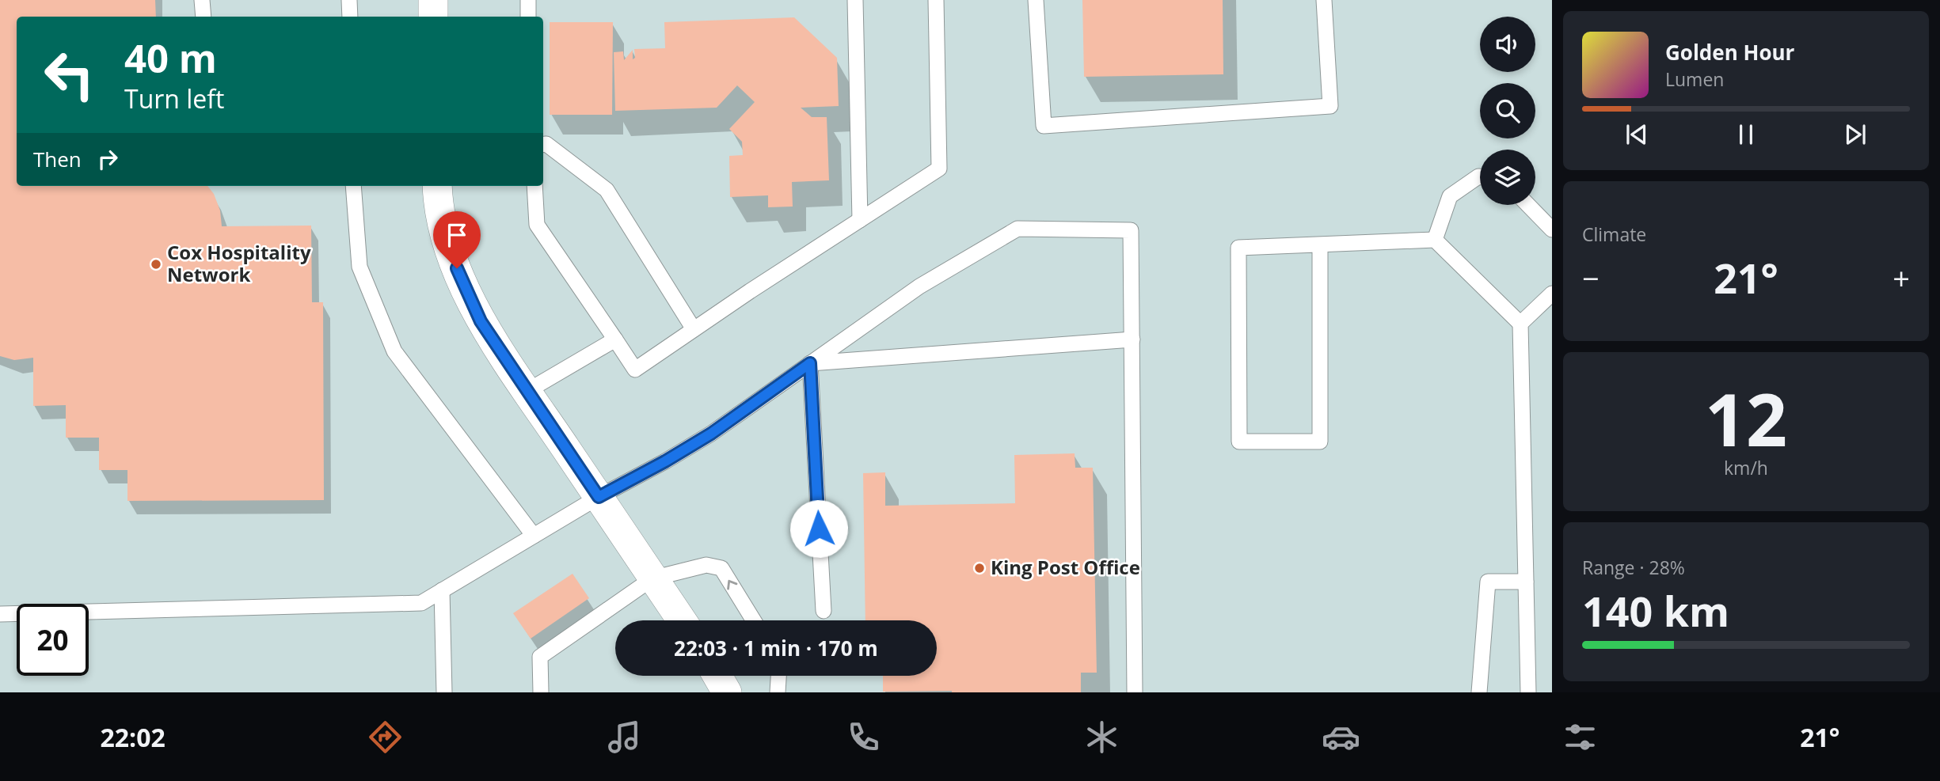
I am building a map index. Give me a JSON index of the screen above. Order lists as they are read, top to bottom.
{
  "places": ["Cox Hospitality Network", "King Post Office"],
  "page": {
    "turn": ["40 m", "Turn left"],
    "song": ["Golden Hour", "Lumen"],
    "then": "Then",
    "tile": [
      "Climate",
      ["12", "km/h"],
      ["Range · 28%", "140 km"]
    ],
    "heat": ["−", "21°", "+"],
    "limit": "20",
    "trip": "22:03 · 1 min · 170 m",
    "tabs": ["22:02", "21°"]
  }
}
